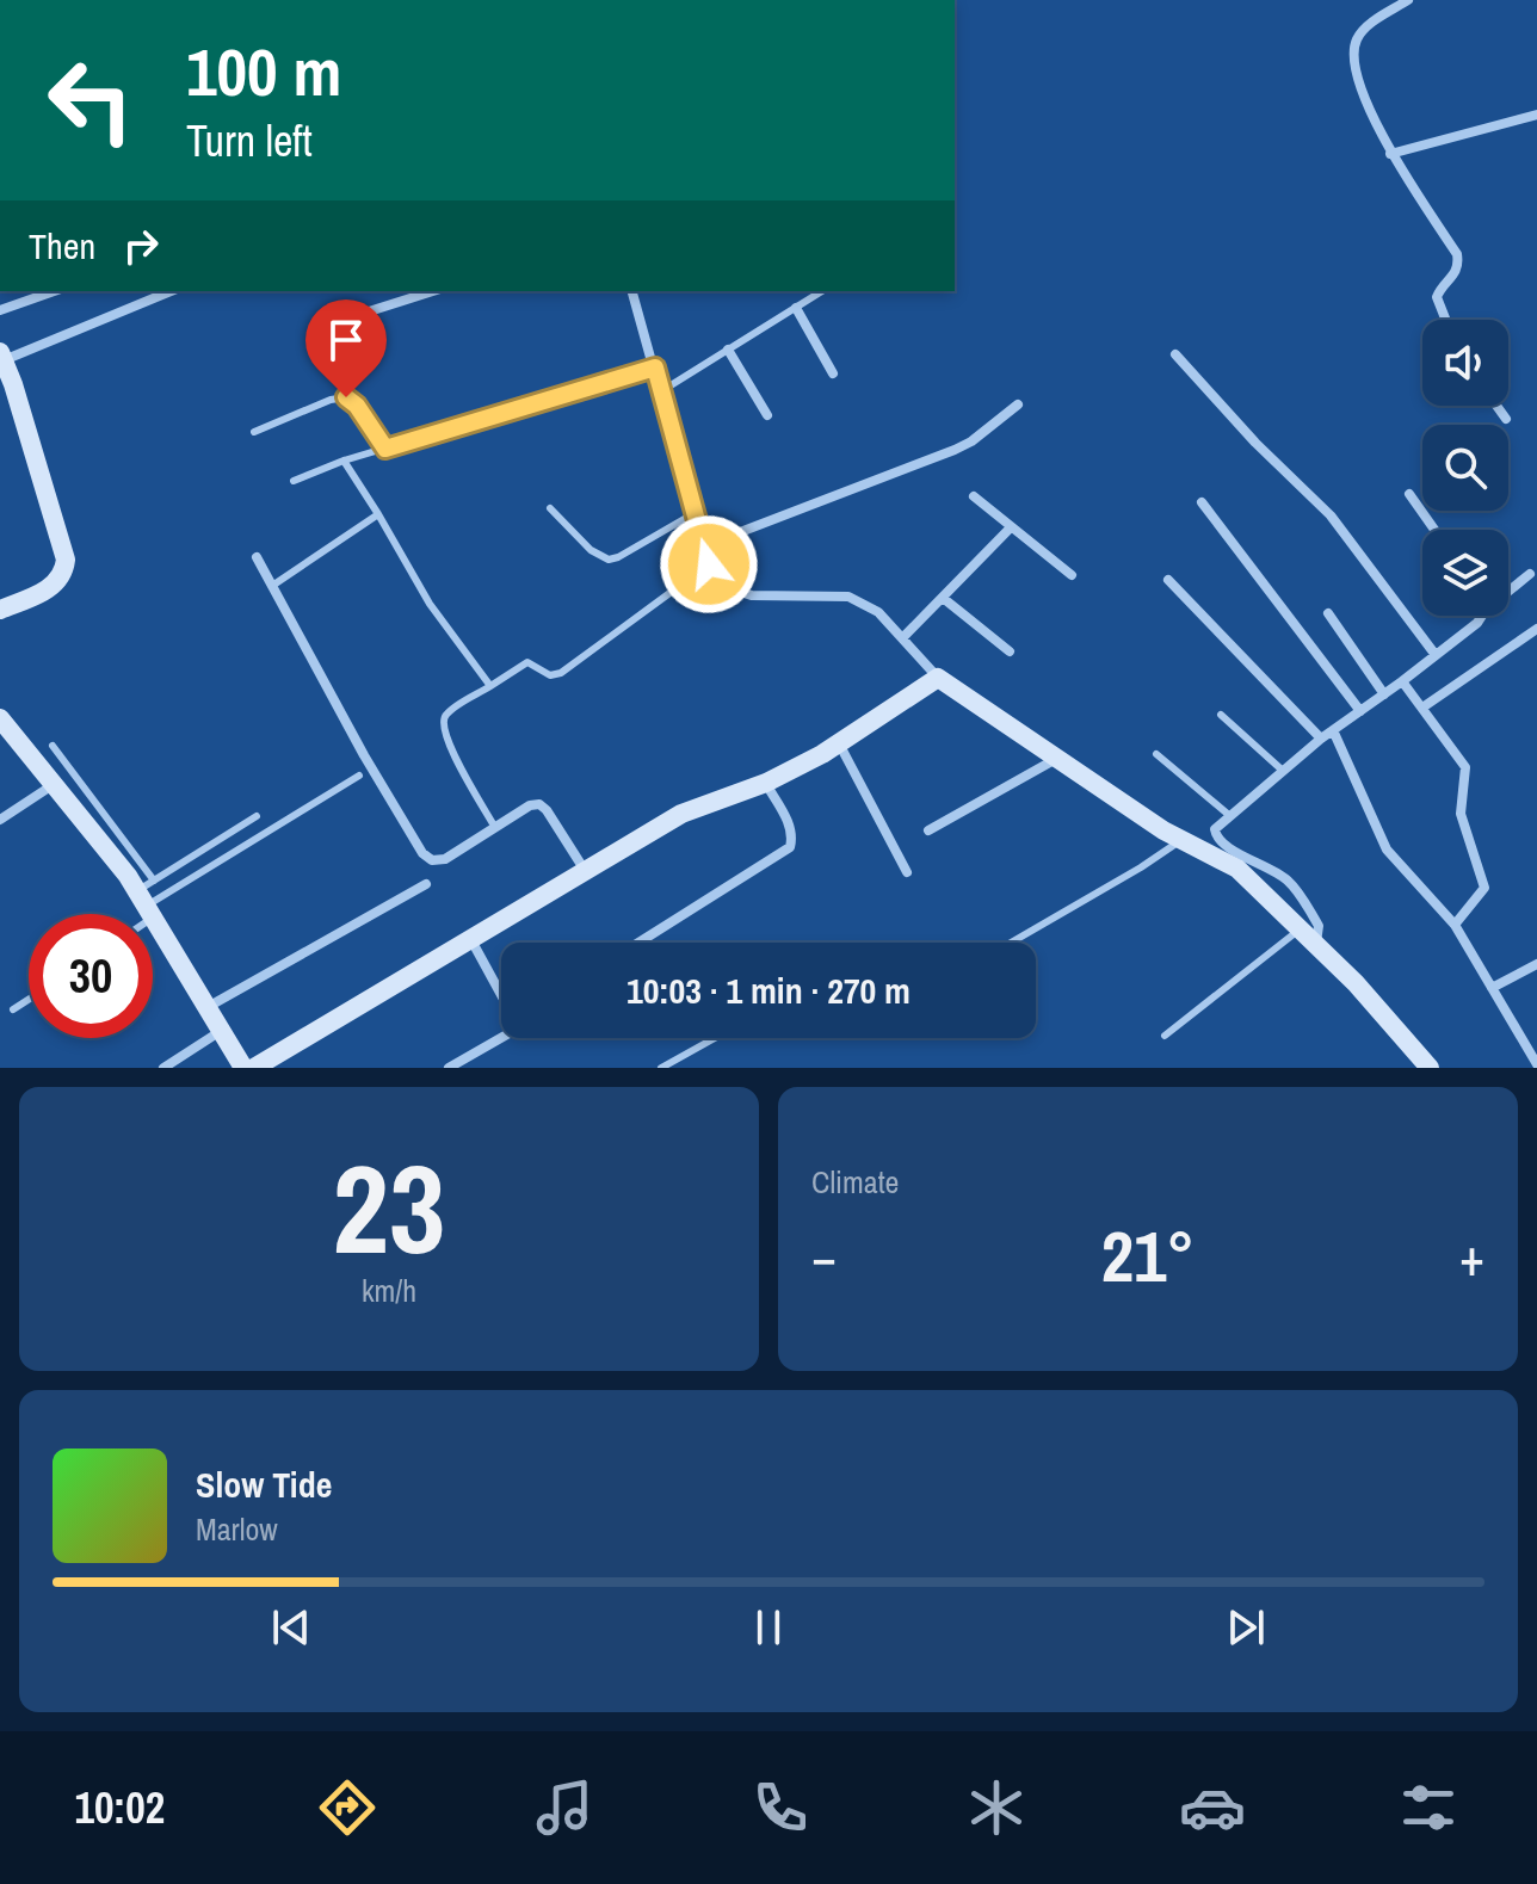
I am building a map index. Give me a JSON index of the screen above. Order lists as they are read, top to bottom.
{
  "page": {
    "turn": ["100 m", "Turn left"],
    "then": "Then",
    "limit": "30",
    "trip": "10:03 · 1 min · 270 m",
    "tile": [
      ["23", "km/h"],
      "Climate"
    ],
    "heat": ["−", "21°", "+"],
    "song": ["Slow Tide", "Marlow"],
    "tabs": "10:02"
  }
}
